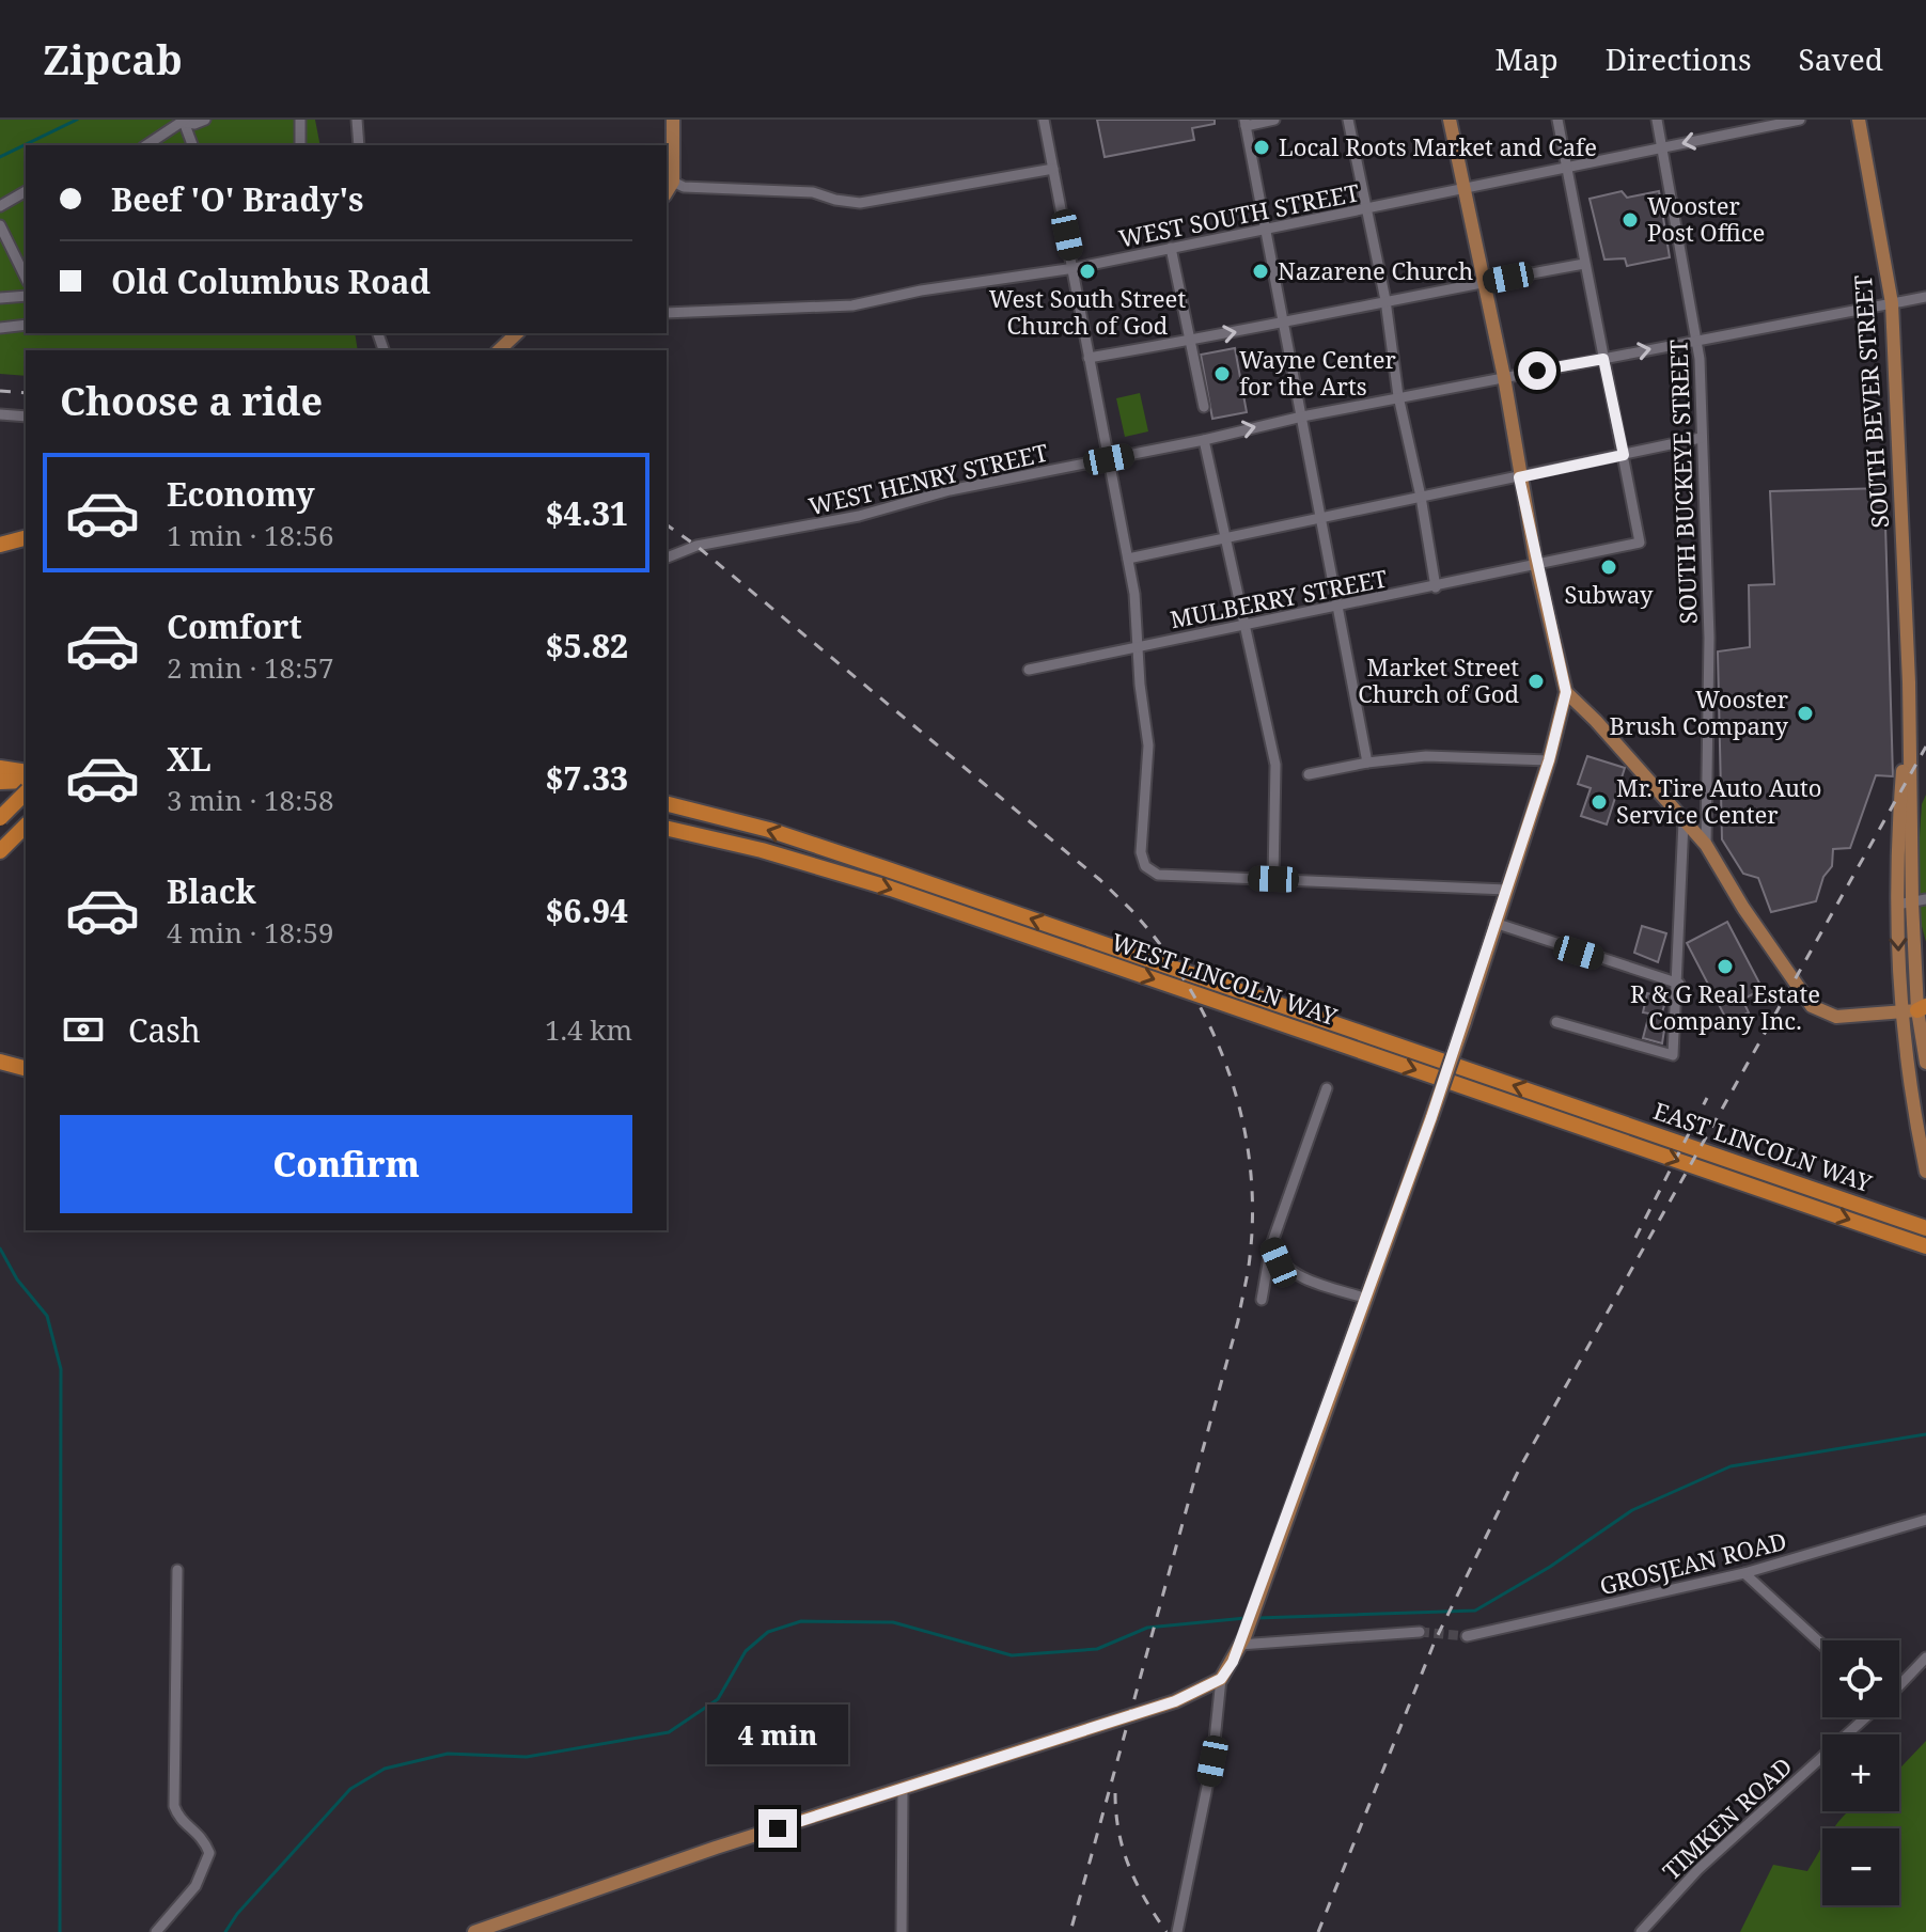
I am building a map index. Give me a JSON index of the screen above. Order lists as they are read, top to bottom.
{
  "streets": {
    "highway": ["WEST LINCOLN WAY", "EAST LINCOLN WAY"],
    "main road": ["SOUTH BEVER STREET"],
    "street": [
      "WEST SOUTH STREET",
      "WEST HENRY STREET",
      "SOUTH BUCKEYE STREET",
      "MULBERRY STREET",
      "GROSJEAN ROAD",
      "TIMKEN ROAD"
    ]
  },
  "crossings": [
    ["WEST SOUTH STREET", "SOUTH BUCKEYE STREET"],
    ["SOUTH BEVER STREET", "WEST HENRY STREET"],
    ["WEST HENRY STREET", "SOUTH BUCKEYE STREET"],
    ["WEST LINCOLN WAY", "EAST LINCOLN WAY"]
  ],
  "places": [
    "Local Roots Market and Cafe",
    "Wooster Post Office",
    "West South Street Church of God",
    "Nazarene Church",
    "Wayne Center for the Arts",
    "Subway",
    "Market Street Church of God",
    "Wooster Brush Company",
    "Mr. Tire Auto Auto Service Center",
    "R & G Real Estate Company Inc."
  ],
  "page": {
    "header": "Zipcab",
    "nav": ["Map", "Directions", "Saved"],
    "banner": ["Beef 'O' Brady's", "Old Columbus Road"],
    "heading": "Choose a ride",
    "list": [
      {
        "name": "Economy",
        "note": "1 min · 18:56",
        "value": "$4.31"
      },
      {
        "name": "Comfort",
        "note": "2 min · 18:57",
        "value": "$5.82"
      },
      {
        "name": "XL",
        "note": "3 min · 18:58",
        "value": "$7.33"
      },
      {
        "name": "Black",
        "note": "4 min · 18:59",
        "value": "$6.94"
      }
    ],
    "pay": ["Cash", "1.4 km"],
    "buttons": "Confirm",
    "map_buttons": ["+", "−"],
    "bubble": "4 min"
  }
}
